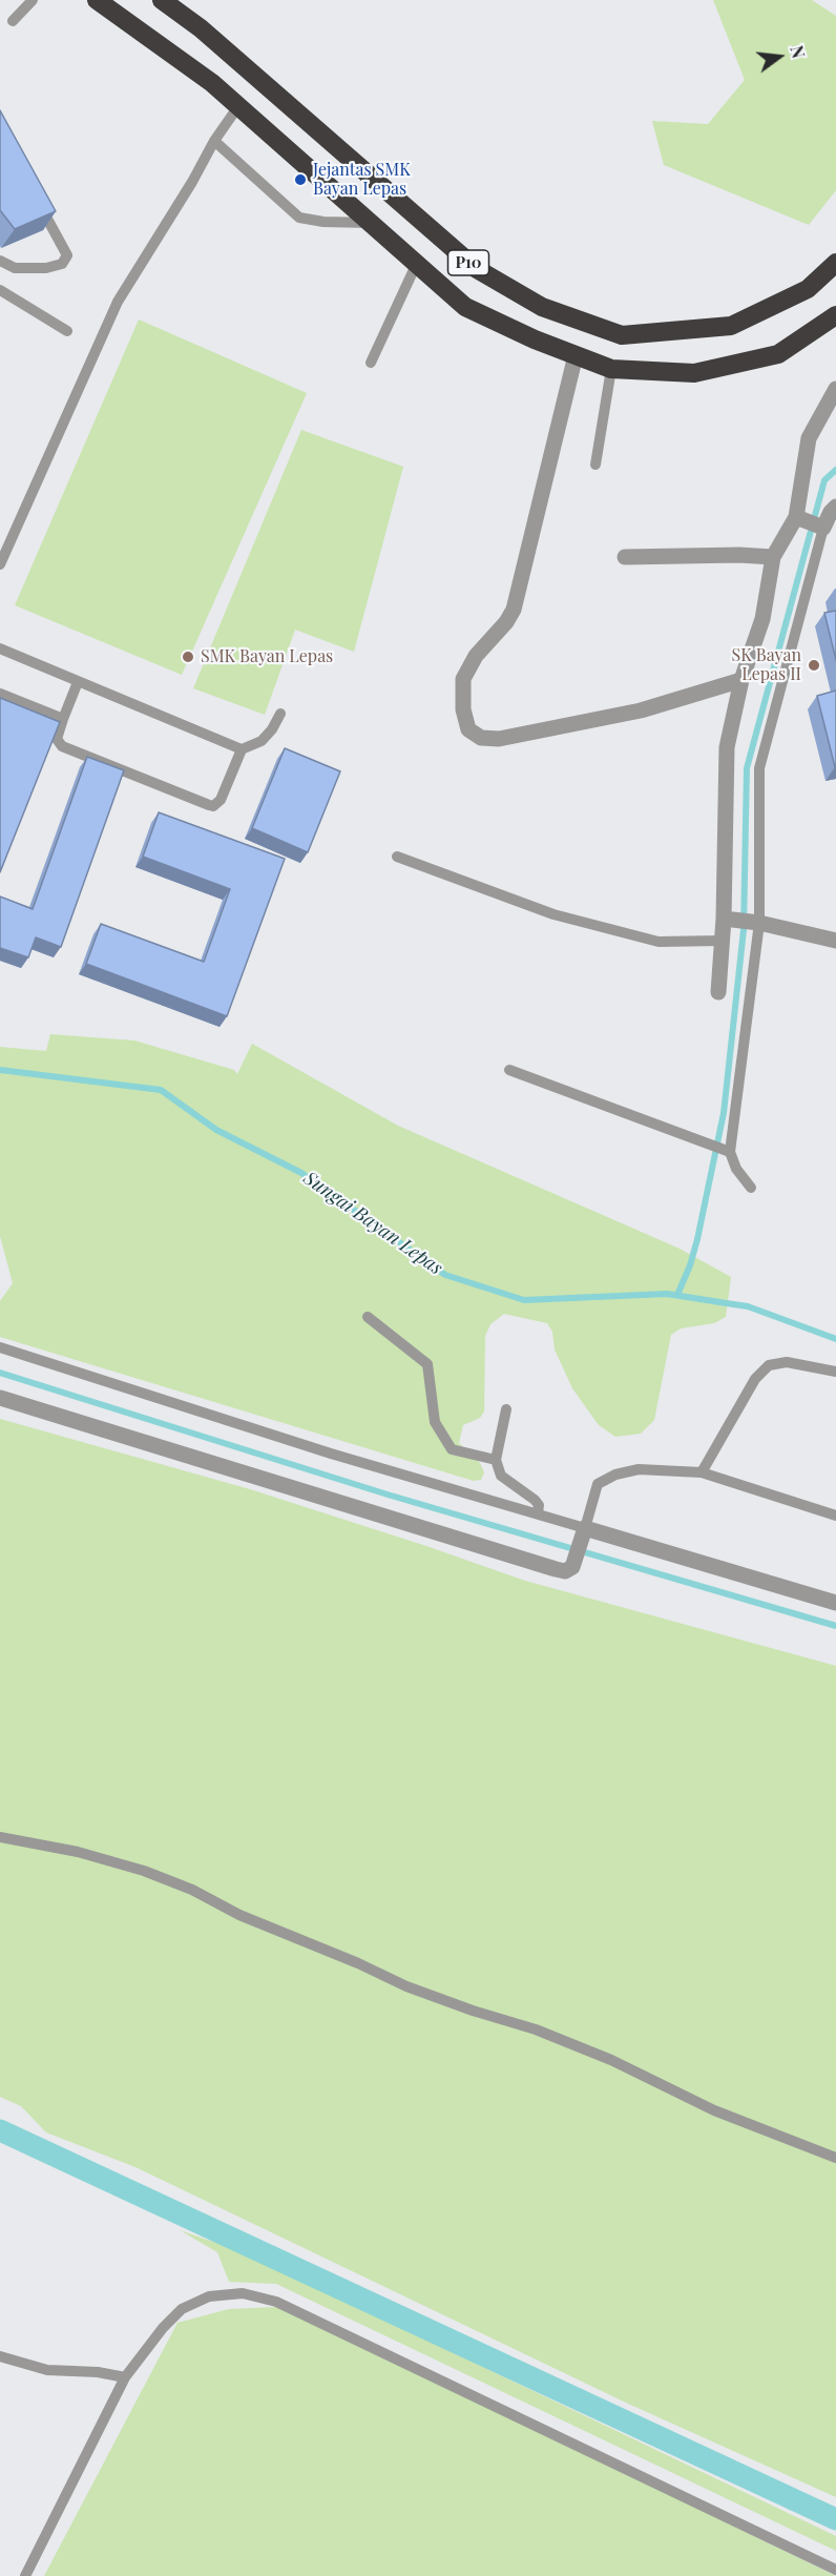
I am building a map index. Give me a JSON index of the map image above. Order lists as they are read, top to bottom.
{
  "streets": {
    "highway": ["P10"]
  },
  "water": ["Sungai Bayan Lepas"],
  "places": ["Jejantas SMK Bayan Lepas", "SMK Bayan Lepas", "SK Bayan Lepas II"],
  "north": "right"
}
